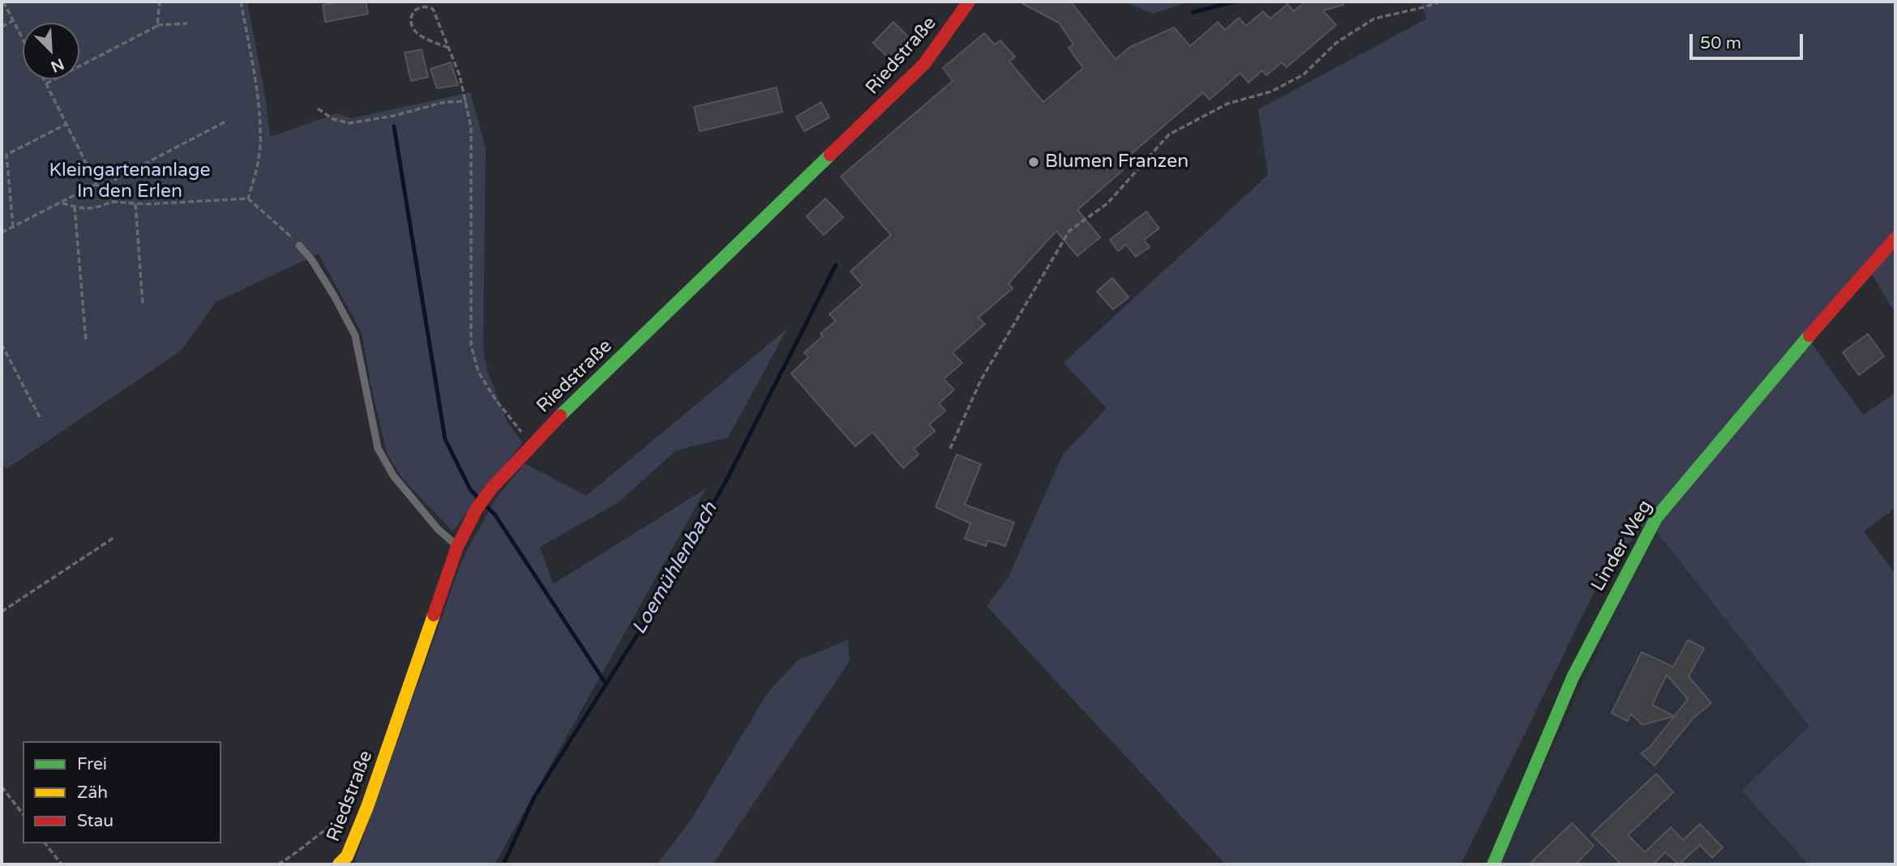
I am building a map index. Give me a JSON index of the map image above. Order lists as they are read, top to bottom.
{
  "streets": {
    "street": ["Riedstraße", "Linder Weg"]
  },
  "water": ["Loemühlenbach"],
  "parks": ["Kleingartenanlage In den Erlen"],
  "places": ["Blumen Franzen"],
  "legend": ["Frei", "Zäh", "Stau"],
  "scale_bar": "50 m",
  "north": "bottom right"
}
